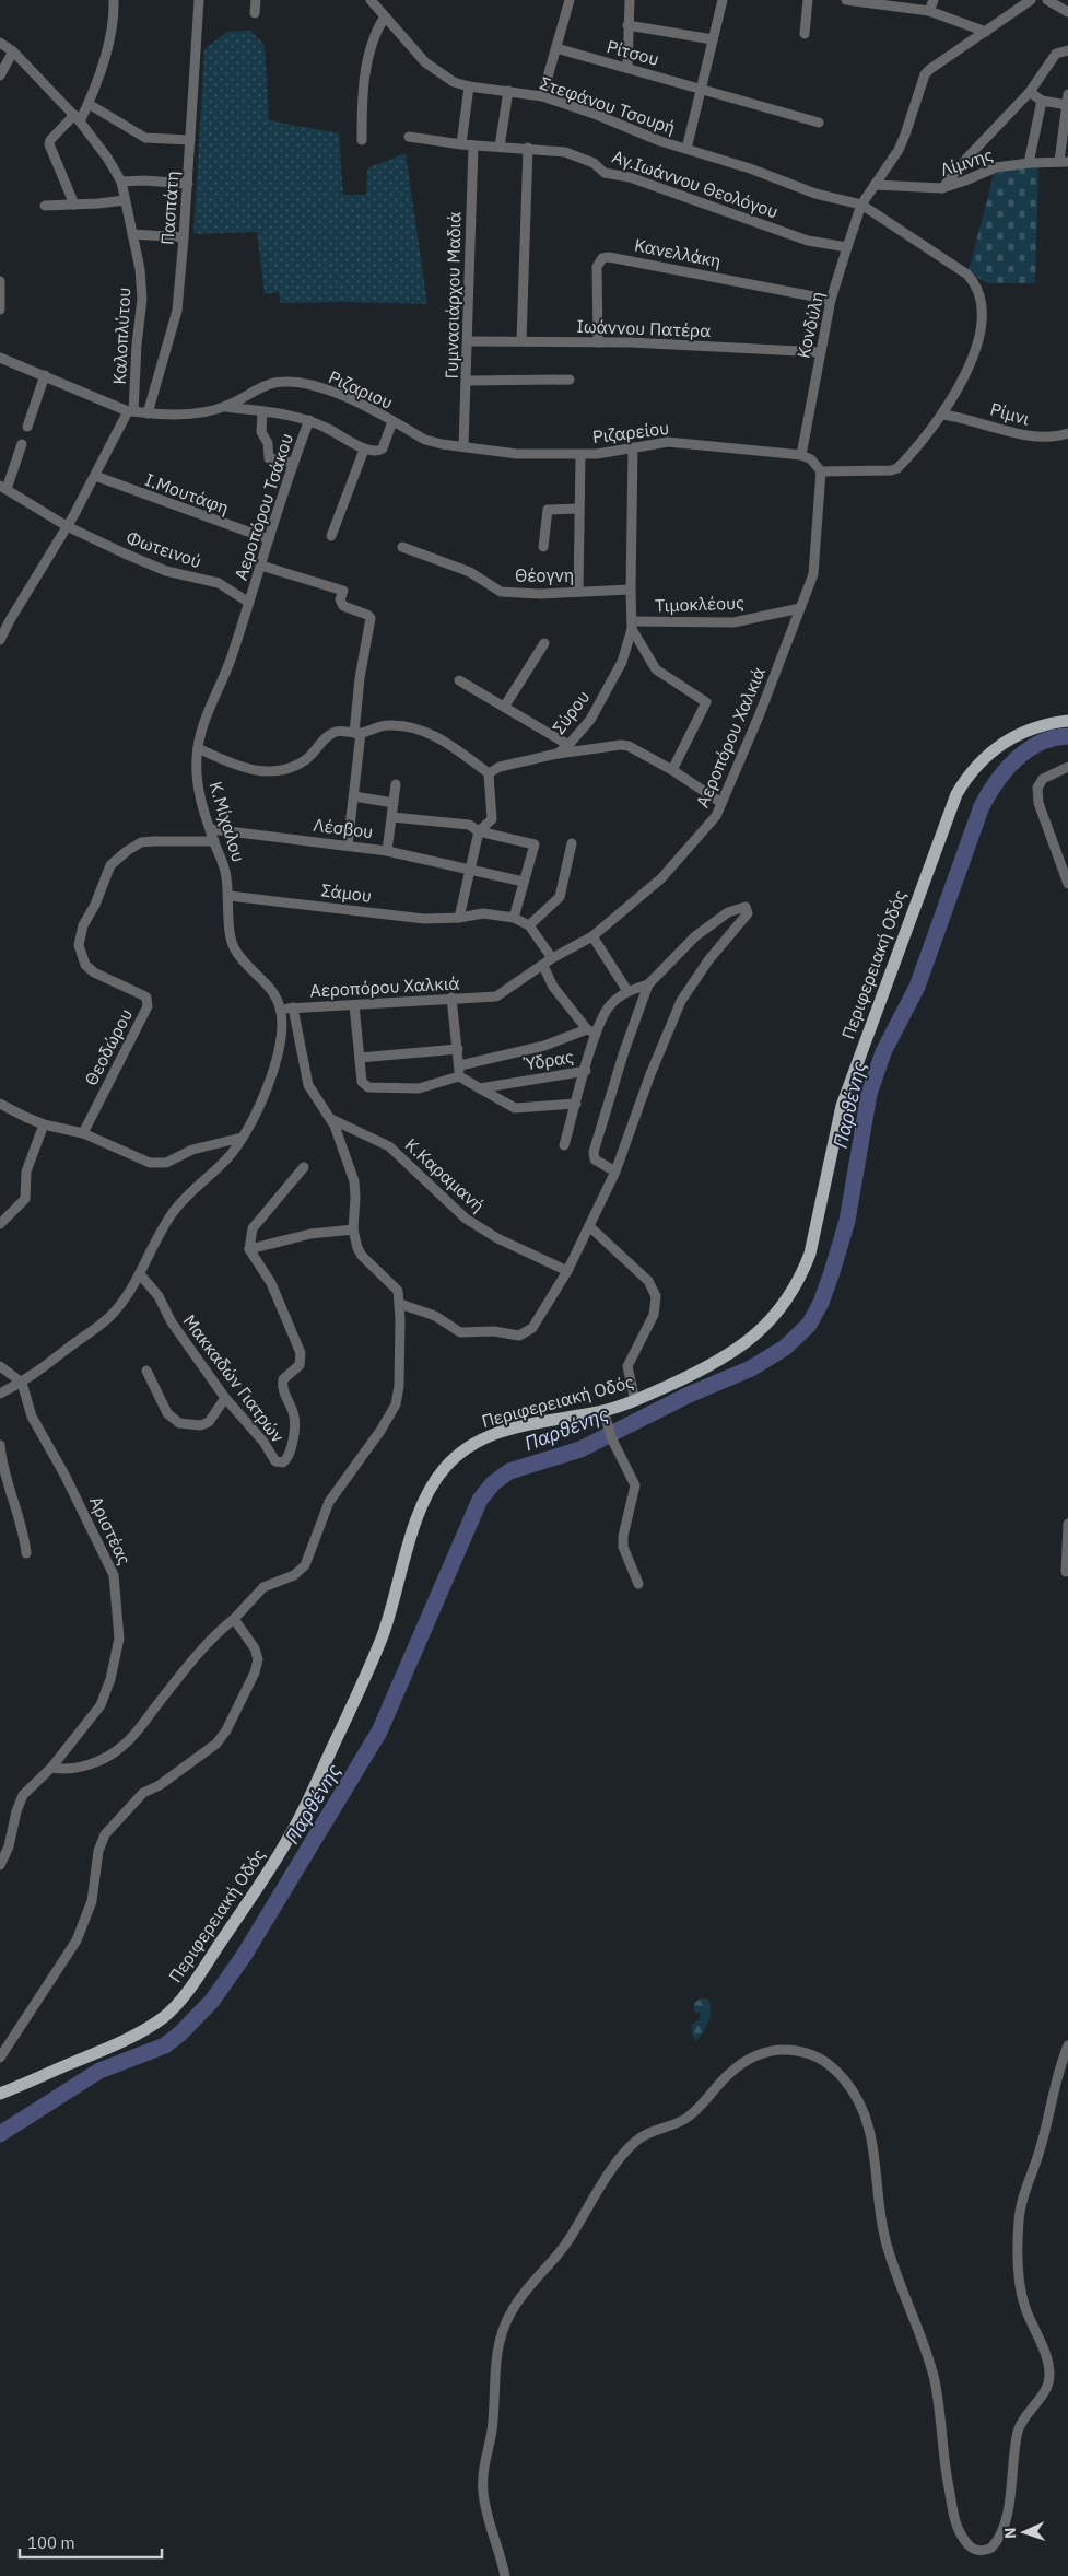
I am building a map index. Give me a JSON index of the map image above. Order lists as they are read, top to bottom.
{
  "streets": {
    "main road": ["Περιφερειακή Οδός"],
    "street": [
      "Ρίτσου",
      "Στεφάνου Τσουρή",
      "Λίμνης",
      "Αγ.Ιωάννου Θεολόγου",
      "Πασπάτη",
      "Κανελλάκη",
      "Γυμνασιάρχου Μαδιά",
      "Κονδύλη",
      "Ιωάννου Πατέρα",
      "Καλοπλύτου",
      "Ριζαριου",
      "Ρίμνι",
      "Ριζαρείου",
      "Ι.Μουτάφη",
      "Αεροπόρου Τσάκου",
      "Φωτεινού",
      "Θέογνη",
      "Τιμοκλέους",
      "Σύρου",
      "Αεροπόρου Χαλκιά",
      "Κ.Μίχαλου",
      "Λέσβου",
      "Σάμου",
      "Θεοδώρου",
      "Ύδρας",
      "Κ.Καραμανή",
      "Μακκαδών Γιατρών",
      "Αριστέας"
    ]
  },
  "crossings": [
    ["Στεφάνου Τσουρή", "Κονδύλη"],
    ["Στεφάνου Τσουρή", "Ρίμνι"],
    ["Στεφάνου Τσουρή", "Αεροπόρου Χαλκιά"],
    ["Λίμνης", "Κονδύλη"],
    ["Αγ.Ιωάννου Θεολόγου", "Γυμνασιάρχου Μαδιά"],
    ["Αγ.Ιωάννου Θεολόγου", "Κονδύλη"],
    ["Πασπάτη", "Ριζαριου"],
    ["Κανελλάκη", "Κονδύλη"],
    ["Κανελλάκη", "Ιωάννου Πατέρα"],
    ["Γυμνασιάρχου Μαδιά", "Ιωάννου Πατέρα"],
    ["Γυμνασιάρχου Μαδιά", "Ριζαριου"],
    ["Γυμνασιάρχου Μαδιά", "Ριζαρείου"],
    ["Κονδύλη", "Ιωάννου Πατέρα"],
    ["Κονδύλη", "Ριζαρείου"],
    ["Καλοπλύτου", "Ι.Μουτάφη"],
    ["Καλοπλύτου", "Φωτεινού"],
    ["Ριζαριου", "Ριζαρείου"],
    ["Ι.Μουτάφη", "Αεροπόρου Τσάκου"],
    ["Αεροπόρου Τσάκου", "Φωτεινού"],
    ["Αεροπόρου Τσάκου", "Κ.Μίχαλου"],
    ["Φωτεινού", "Κ.Μίχαλου"],
    ["Τιμοκλέους", "Σύρου"],
    ["Τιμοκλέους", "Αεροπόρου Χαλκιά"],
    ["Αεροπόρου Χαλκιά", "Κ.Μίχαλου"],
    ["Κ.Μίχαλου", "Λέσβου"],
    ["Κ.Μίχαλου", "Σάμου"],
    ["Κ.Μίχαλου", "Θεοδώρου"]
  ],
  "water": ["Παρθένης"],
  "scale_bar": "100 m",
  "north": "left"
}
